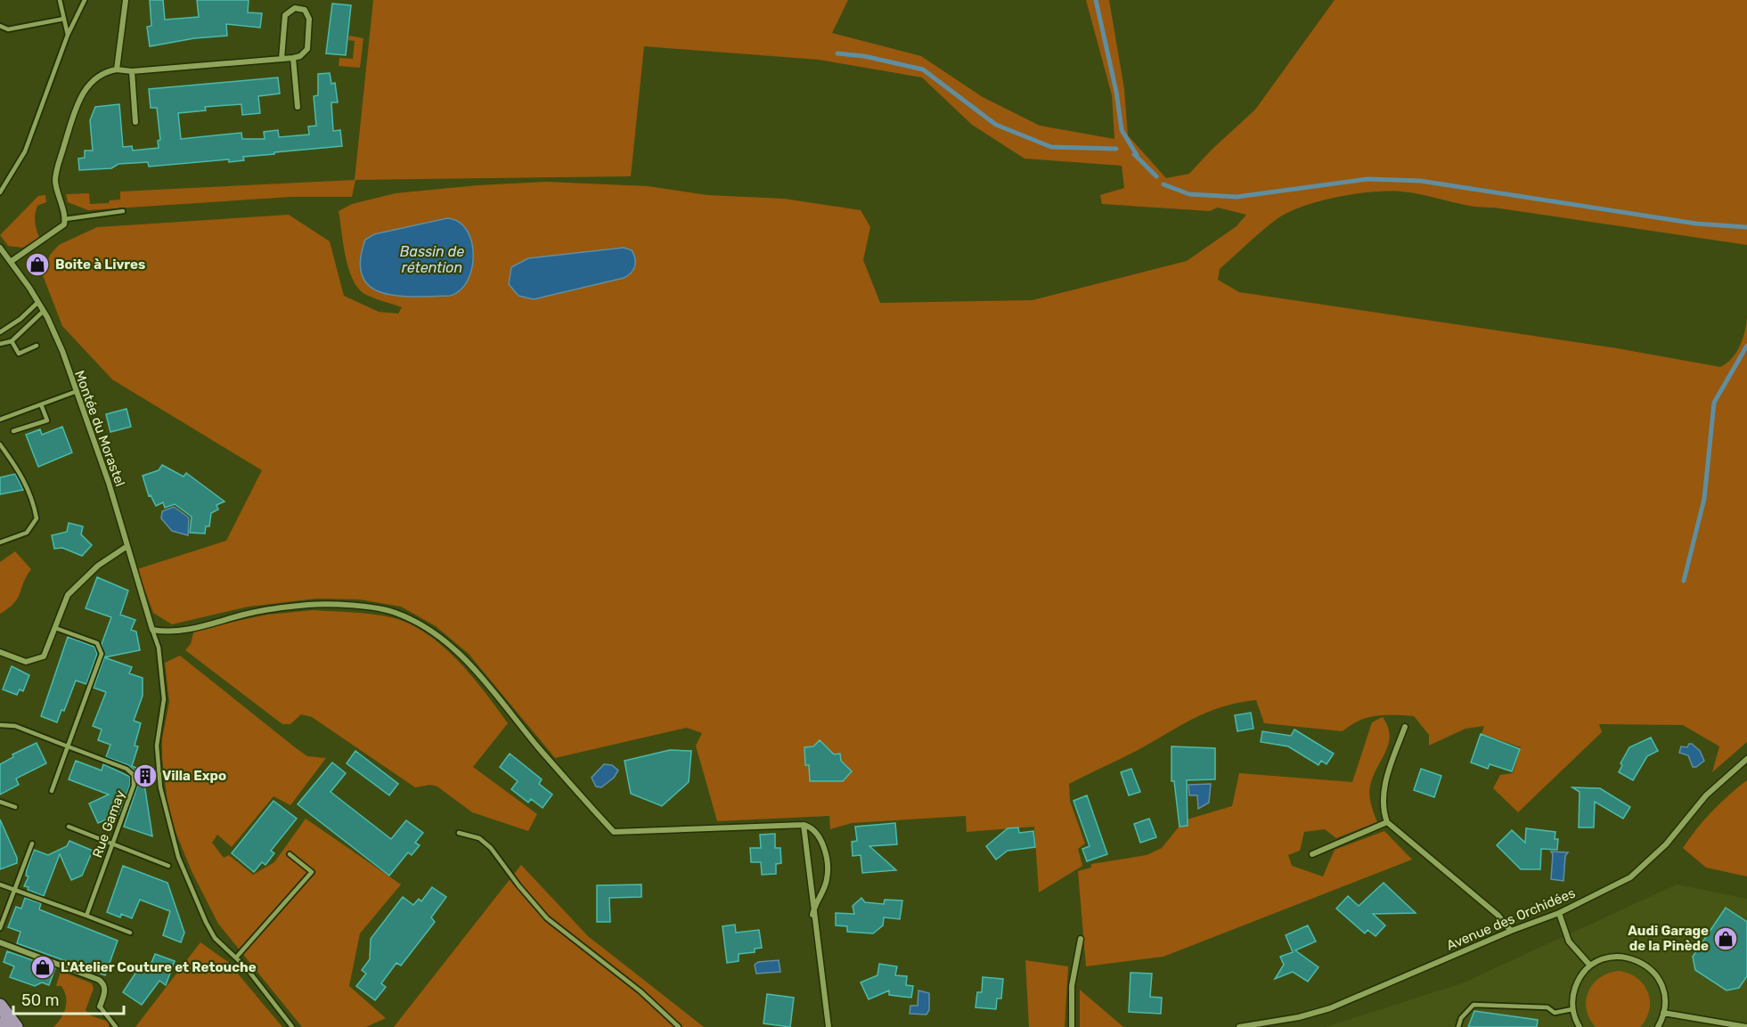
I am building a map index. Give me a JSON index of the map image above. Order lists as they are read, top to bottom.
{
  "streets": {
    "street": ["Montée du Morastel", "Avenue des Orchidées"],
    "lane": ["Rue Gamay"]
  },
  "water": ["Bassin de rétention"],
  "places": {
    "shop": ["Boite à Livres", "Audi Garage de la Pinède", "L'Atelier Couture et Retouche"],
    "building": ["Villa Expo"]
  },
  "scale_bar": "50 m"
}
